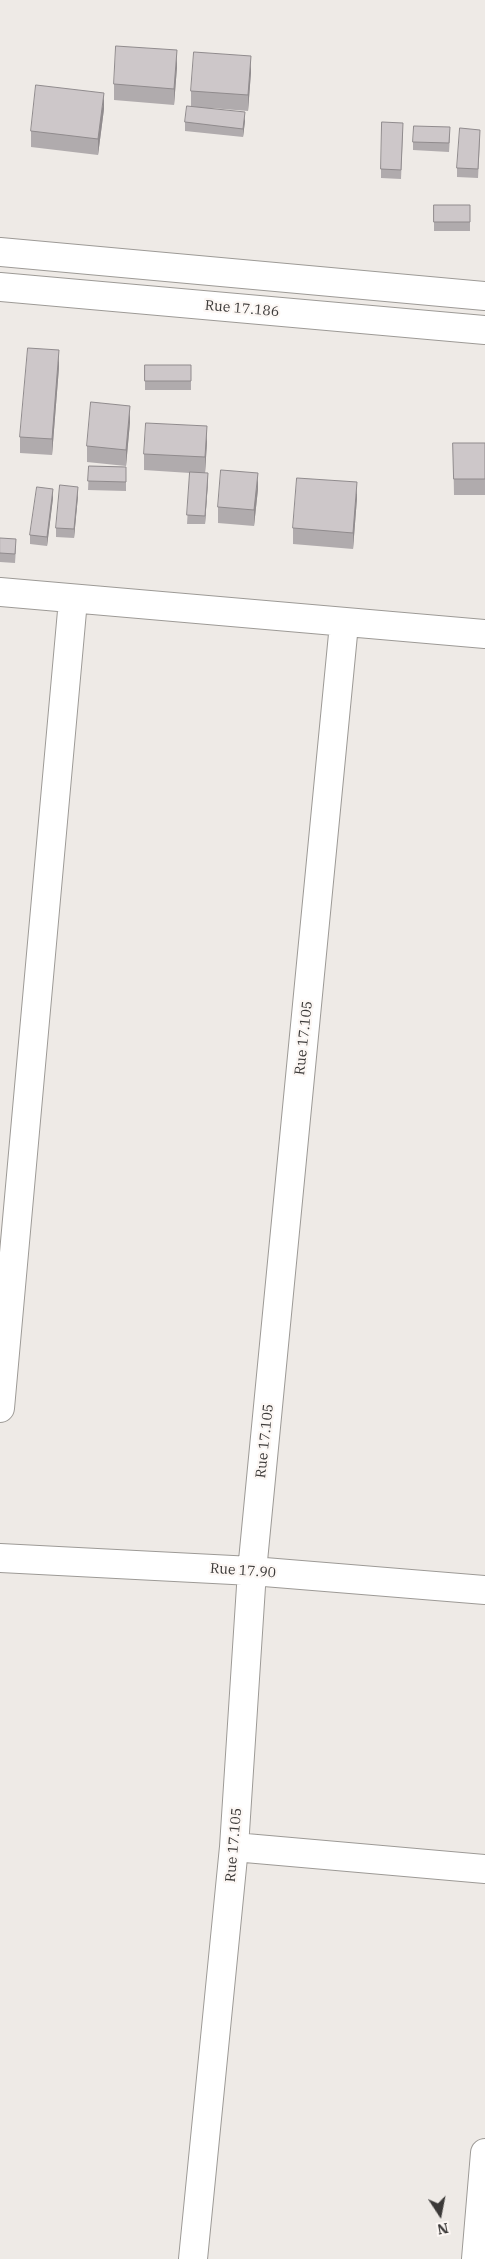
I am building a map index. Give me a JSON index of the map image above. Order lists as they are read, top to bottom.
{
  "streets": {
    "street": ["Rue 17.186", "Rue 17.105", "Rue 17.90"]
  },
  "crossings": [
    ["Rue 17.105", "Rue 17.90"]
  ],
  "north": "bottom"
}
